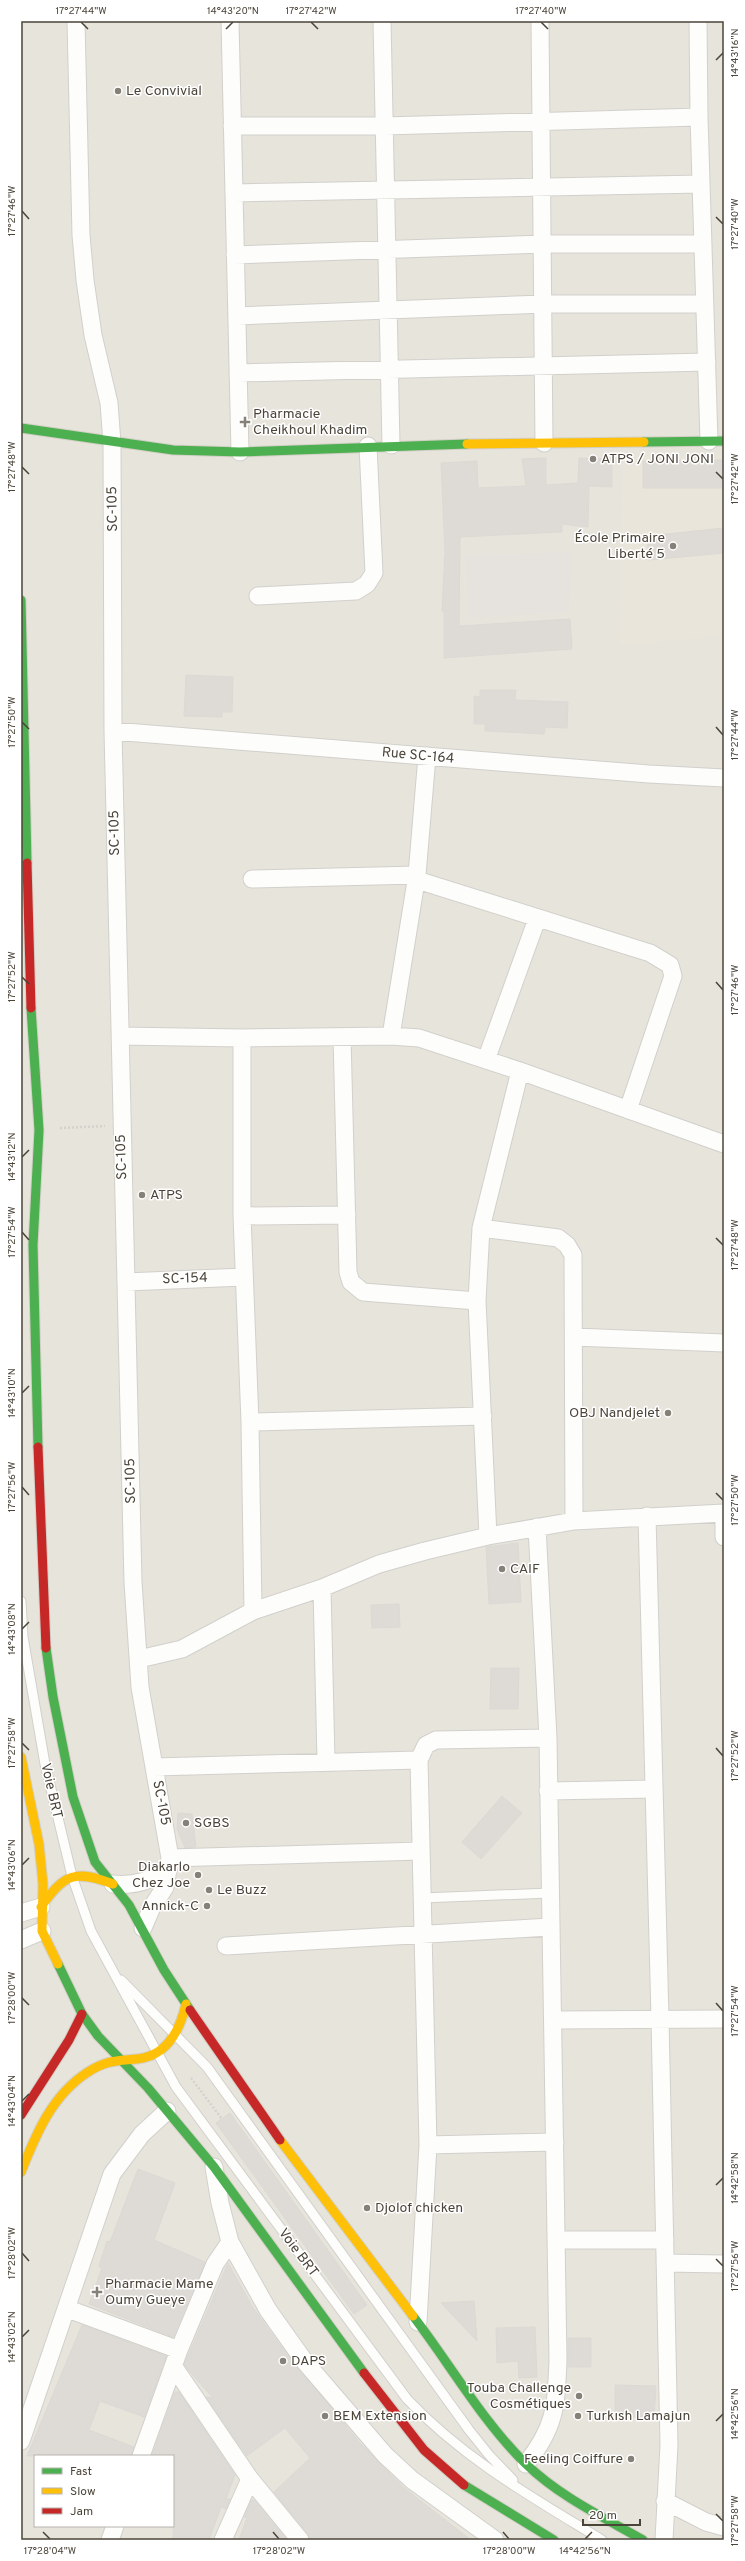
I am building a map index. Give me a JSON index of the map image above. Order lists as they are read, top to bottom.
{
  "streets": {
    "street": ["SC-105", "Rue SC-164", "SC-154"],
    "lane": ["Voie BRT"]
  },
  "crossings": [
    ["SC-105", "Rue SC-164"],
    ["SC-105", "SC-154"]
  ],
  "places": {
    "other": [
      "Le Convivial",
      "ATPS / JONI JONI",
      "École Primaire Liberté 5",
      "ATPS",
      "OBJ Nandjelet",
      "CAIF",
      "SGBS",
      "Diakarlo Chez Joe",
      "Le Buzz",
      "Annick-C",
      "Djolof chicken",
      "DAPS",
      "Touba Challenge Cosmétiques",
      "BEM Extension",
      "Turkısh Lamajun",
      "Feeling Coiffure"
    ],
    "health": ["Pharmacie Cheikhoul Khadim", "Pharmacie Mame Oumy Gueye"]
  },
  "legend": ["Fast", "Slow", "Jam"],
  "scale_bar": "20 m",
  "coordinates": [
    "17°27'44\"W",
    "14°43'20\"N",
    "17°27'42\"W",
    "17°27'40\"W",
    "14°43'16\"N",
    "17°27'46\"W",
    "17°27'48\"W",
    "17°27'50\"W",
    "17°27'52\"W",
    "14°43'12\"N",
    "17°27'54\"W",
    "14°43'10\"N",
    "17°27'56\"W",
    "14°43'08\"N",
    "17°27'58\"W",
    "14°43'06\"N",
    "17°28'00\"W",
    "14°43'04\"N",
    "14°42'58\"N",
    "17°28'02\"W",
    "14°43'02\"N",
    "14°42'56\"N",
    "17°28'04\"W"
  ]
}
